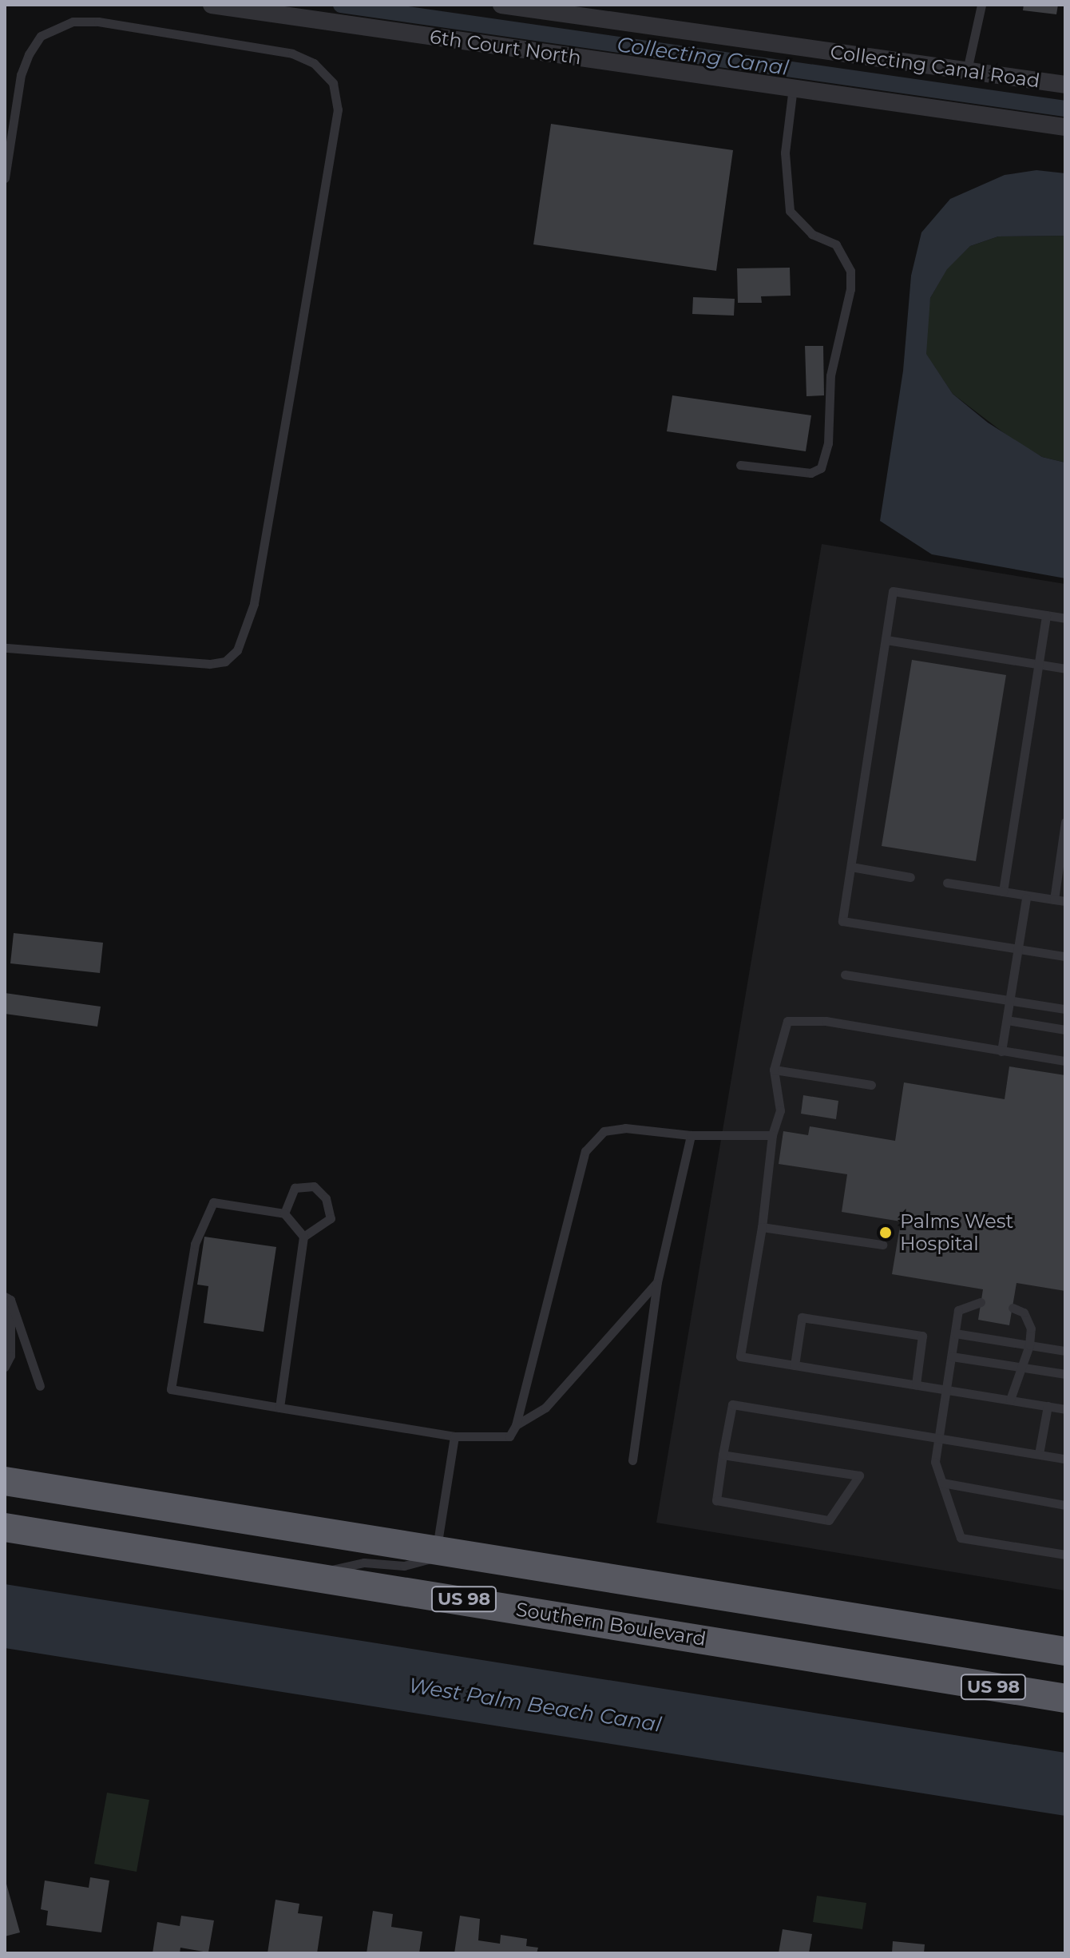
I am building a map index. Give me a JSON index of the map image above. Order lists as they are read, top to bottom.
{
  "streets": {
    "highway": ["US 98", "Southern Boulevard"],
    "street": ["6th Court North", "Collecting Canal Road"]
  },
  "water": ["Collecting Canal", "West Palm Beach Canal"],
  "places": ["Palms West Hospital"]
}
